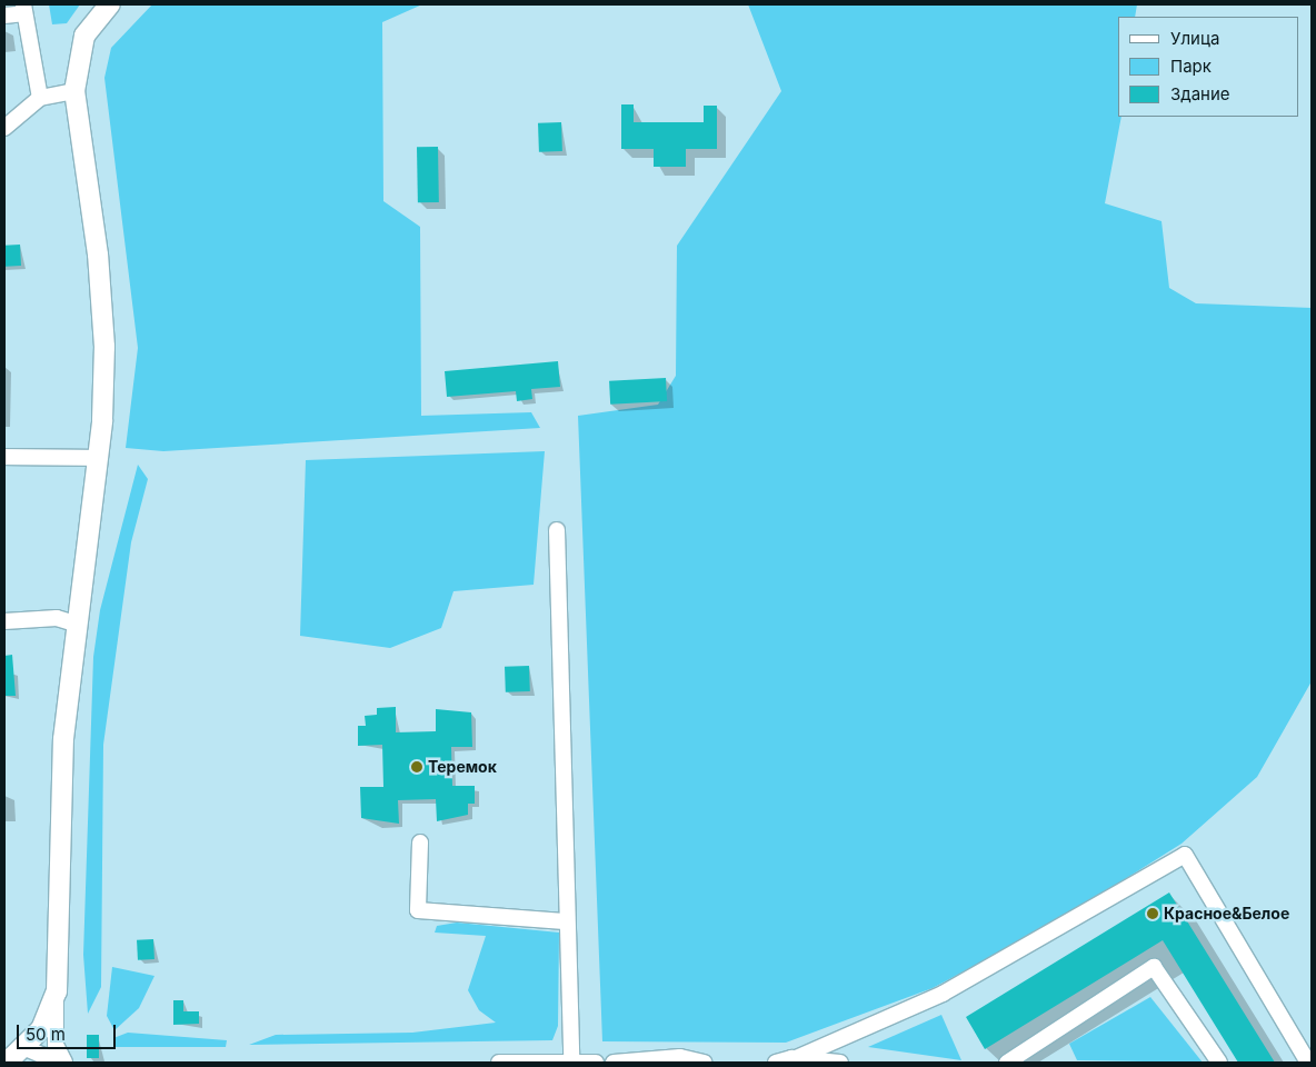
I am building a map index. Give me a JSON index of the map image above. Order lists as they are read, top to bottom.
{
  "places": ["Теремок", "Красное&Белое"],
  "legend": ["Улица", "Парк", "Здание"],
  "scale_bar": "50 m"
}
